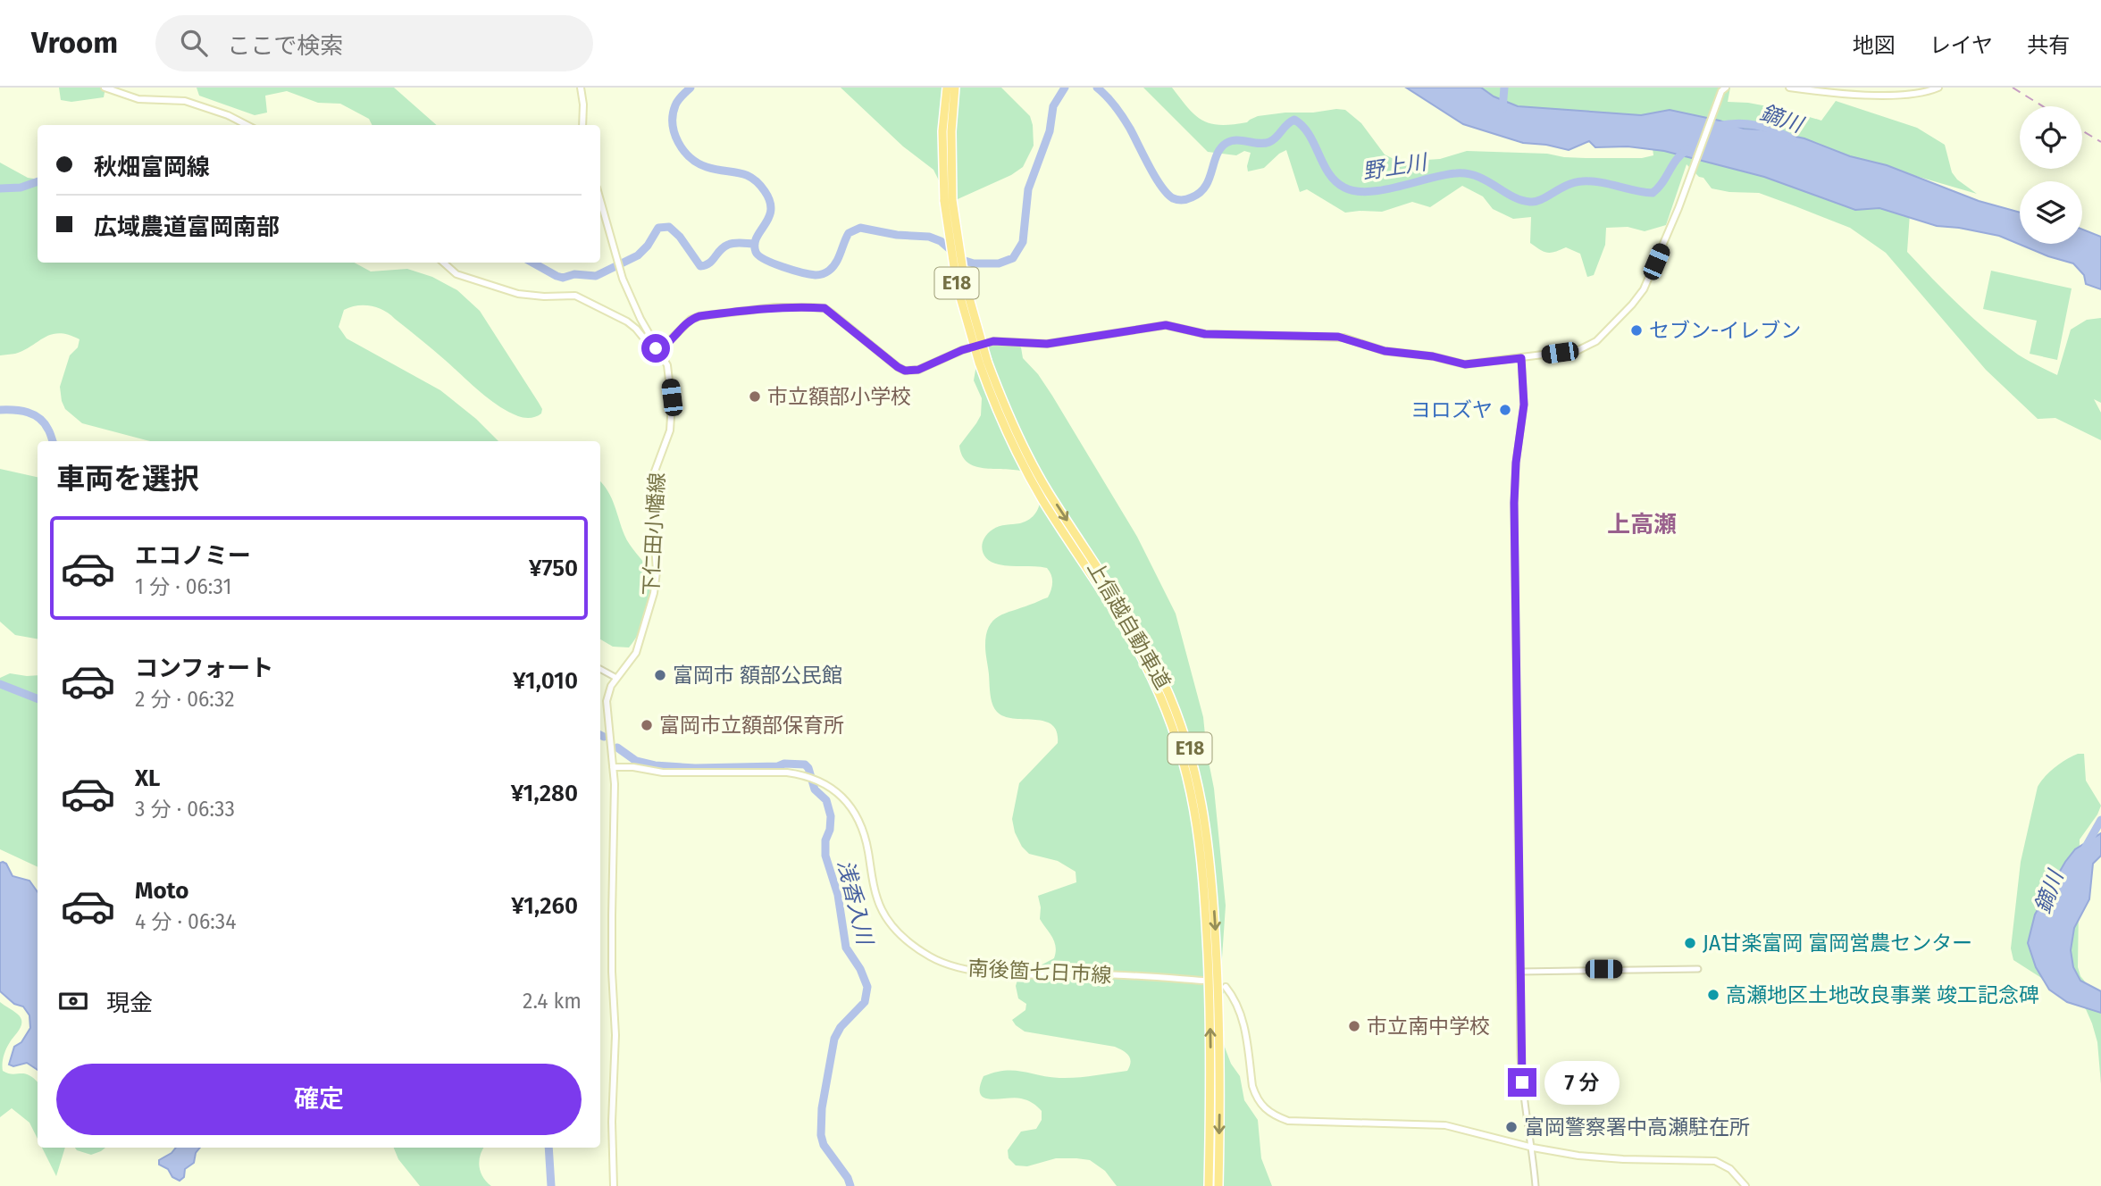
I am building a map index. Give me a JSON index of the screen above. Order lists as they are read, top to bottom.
{
  "streets": {
    "highway": ["E18", "上信越自動車道"],
    "main road": ["下仁田小幡線", "南後箇七日市線"]
  },
  "crossings": [
    ["下仁田小幡線", "南後箇七日市線"]
  ],
  "districts": ["上高瀬"],
  "water": ["鏑川", "野上川", "浅香入川"],
  "places": [
    "セブン-イレブン",
    "市立額部小学校",
    "ヨロズヤ",
    "富岡市 額部公民館",
    "富岡市立額部保育所",
    "JA甘楽富岡 富岡営農センター",
    "高瀬地区土地改良事業 竣工記念碑",
    "市立南中学校",
    "富岡警察署中高瀬駐在所"
  ],
  "page": {
    "header": "Vroom",
    "search": "ここで検索",
    "nav": ["地図", "レイヤ", "共有"],
    "banner": ["秋畑富岡線", "広域農道富岡南部"],
    "heading": "車両を選択",
    "list": [
      {
        "name": "エコノミー",
        "note": "1 分 · 06:31",
        "value": "¥750"
      },
      {
        "name": "コンフォート",
        "note": "2 分 · 06:32",
        "value": "¥1,010"
      },
      {
        "name": "XL",
        "note": "3 分 · 06:33",
        "value": "¥1,280"
      },
      {
        "name": "Moto",
        "note": "4 分 · 06:34",
        "value": "¥1,260"
      }
    ],
    "pay": ["現金", "2.4 km"],
    "buttons": "確定",
    "bubble": "7 分"
  }
}
